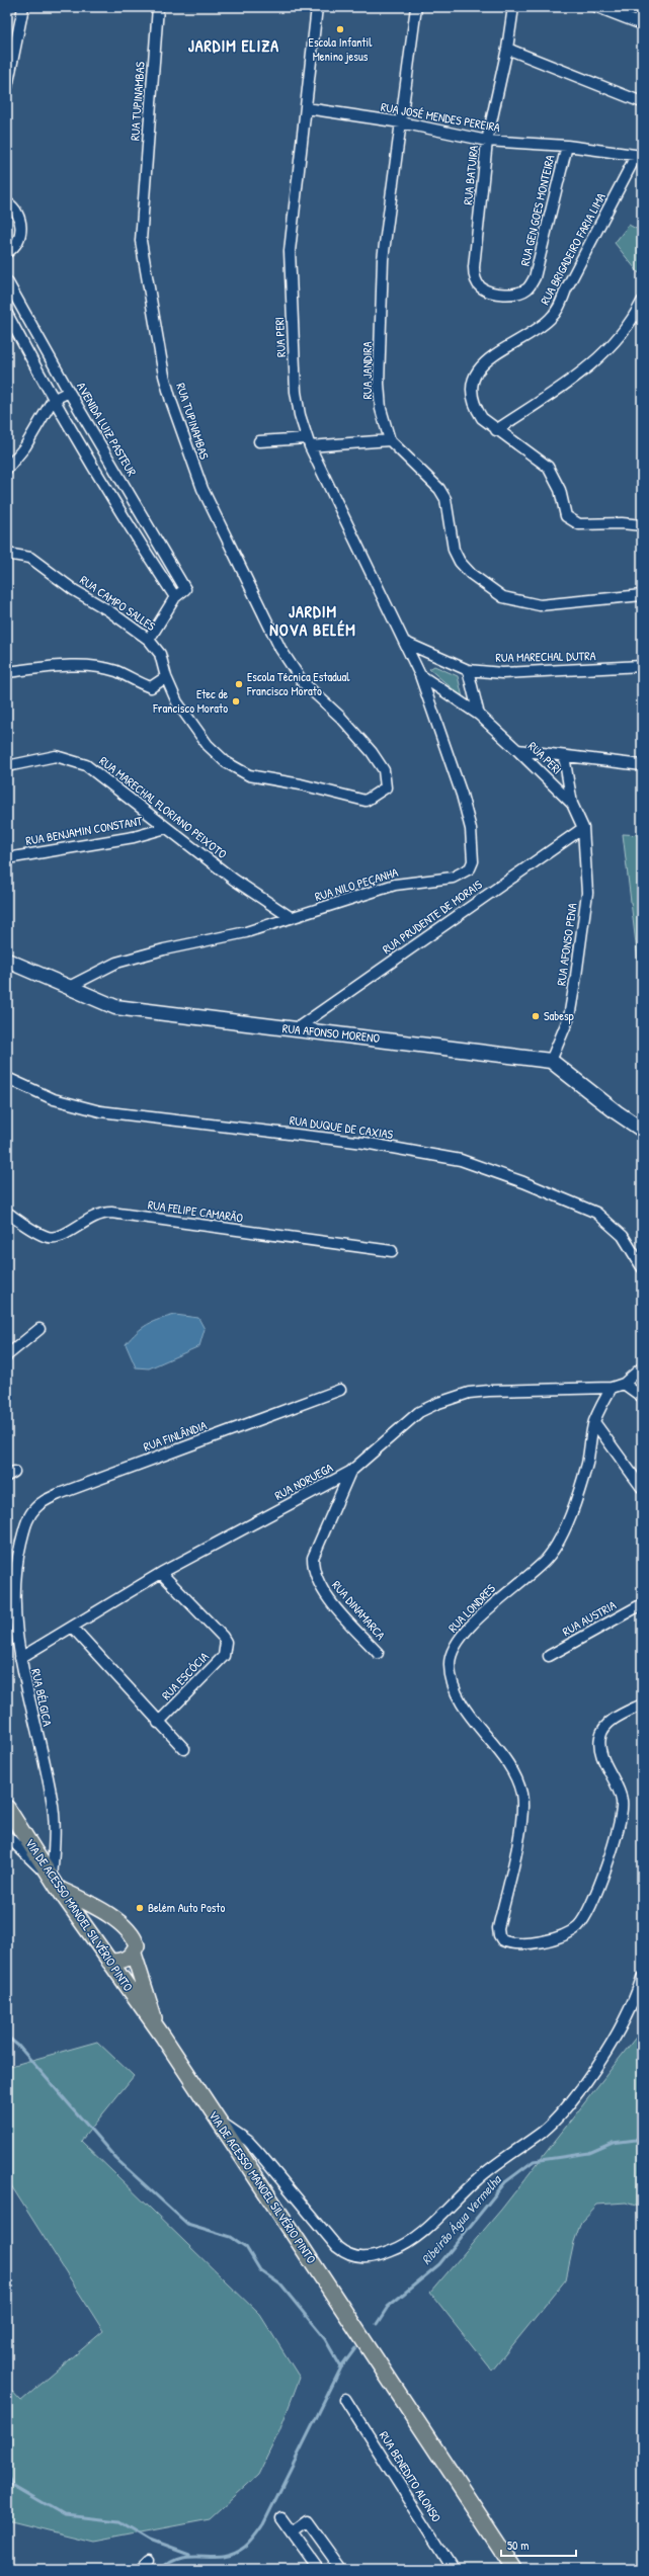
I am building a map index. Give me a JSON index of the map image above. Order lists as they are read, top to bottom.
{
  "streets": {
    "main road": ["RUA AFONSO MORENO", "VIA DE ACESSO MANOEL SILVÉRIO PINTO"],
    "street": [
      "RUA TUPINAMBAS",
      "RUA JOSÉ MENDES PEREIRA",
      "RUA BATUIRA",
      "RUA GEN GOES MONTEIRA",
      "RUA BRIGADEIRO FARIA LIMA",
      "RUA PERI",
      "RUA JANDIRA",
      "AVENIDA LUIZ PASTEUR",
      "RUA CAMPO SALLES",
      "RUA MARECHAL DUTRA",
      "RUA MARECHAL FLORIANO PEIXOTO",
      "RUA BENJAMIN CONSTANT",
      "RUA NILO PEÇANHA",
      "RUA PRUDENTE DE MORAIS",
      "RUA AFONSO PENA",
      "RUA DUQUE DE CAXIAS",
      "RUA FELIPE CAMARÃO",
      "RUA FINLÂNDIA",
      "RUA NORUEGA",
      "RUA LONDRES",
      "RUA DINAMARCA",
      "RUA AUSTRIA",
      "RUA ESCÓCIA",
      "RUA BÉLGICA",
      "RUA BENEDITO ALONSO"
    ]
  },
  "crossings": [
    ["RUA TUPINAMBAS", "RUA CAMPO SALLES"],
    ["RUA JOSÉ MENDES PEREIRA", "RUA BATUIRA"],
    ["RUA JOSÉ MENDES PEREIRA", "RUA GEN GOES MONTEIRA"],
    ["RUA JOSÉ MENDES PEREIRA", "RUA BRIGADEIRO FARIA LIMA"],
    ["RUA JOSÉ MENDES PEREIRA", "RUA PERI"],
    ["RUA JOSÉ MENDES PEREIRA", "RUA JANDIRA"],
    ["RUA BATUIRA", "RUA GEN GOES MONTEIRA"],
    ["RUA PERI", "RUA MARECHAL DUTRA"],
    ["RUA PERI", "RUA NILO PEÇANHA"],
    ["RUA PERI", "RUA PRUDENTE DE MORAIS"],
    ["RUA PERI", "RUA AFONSO PENA"],
    ["RUA MARECHAL DUTRA", "RUA NILO PEÇANHA"],
    ["RUA MARECHAL FLORIANO PEIXOTO", "RUA BENJAMIN CONSTANT"],
    ["RUA MARECHAL FLORIANO PEIXOTO", "RUA NILO PEÇANHA"],
    ["RUA NILO PEÇANHA", "RUA AFONSO MORENO"],
    ["RUA PRUDENTE DE MORAIS", "RUA AFONSO PENA"],
    ["RUA PRUDENTE DE MORAIS", "RUA AFONSO MORENO"],
    ["RUA AFONSO PENA", "RUA AFONSO MORENO"],
    ["RUA FINLÂNDIA", "RUA BÉLGICA"],
    ["RUA NORUEGA", "RUA LONDRES"],
    ["RUA NORUEGA", "RUA DINAMARCA"],
    ["RUA NORUEGA", "RUA ESCÓCIA"],
    ["RUA NORUEGA", "RUA BÉLGICA"],
    ["RUA BÉLGICA", "VIA DE ACESSO MANOEL SILVÉRIO PINTO"]
  ],
  "districts": ["JARDIM ELIZA", "JARDIM NOVA BELÉM"],
  "water": ["Ribeirão Água Vermelha"],
  "places": [
    "Escola Infantil Menino jesus",
    "Escola Técnica Estadual Francisco Morato",
    "Etec de Francisco Morato",
    "Sabesp",
    "Belém Auto Posto"
  ],
  "scale_bar": "50 m"
}
